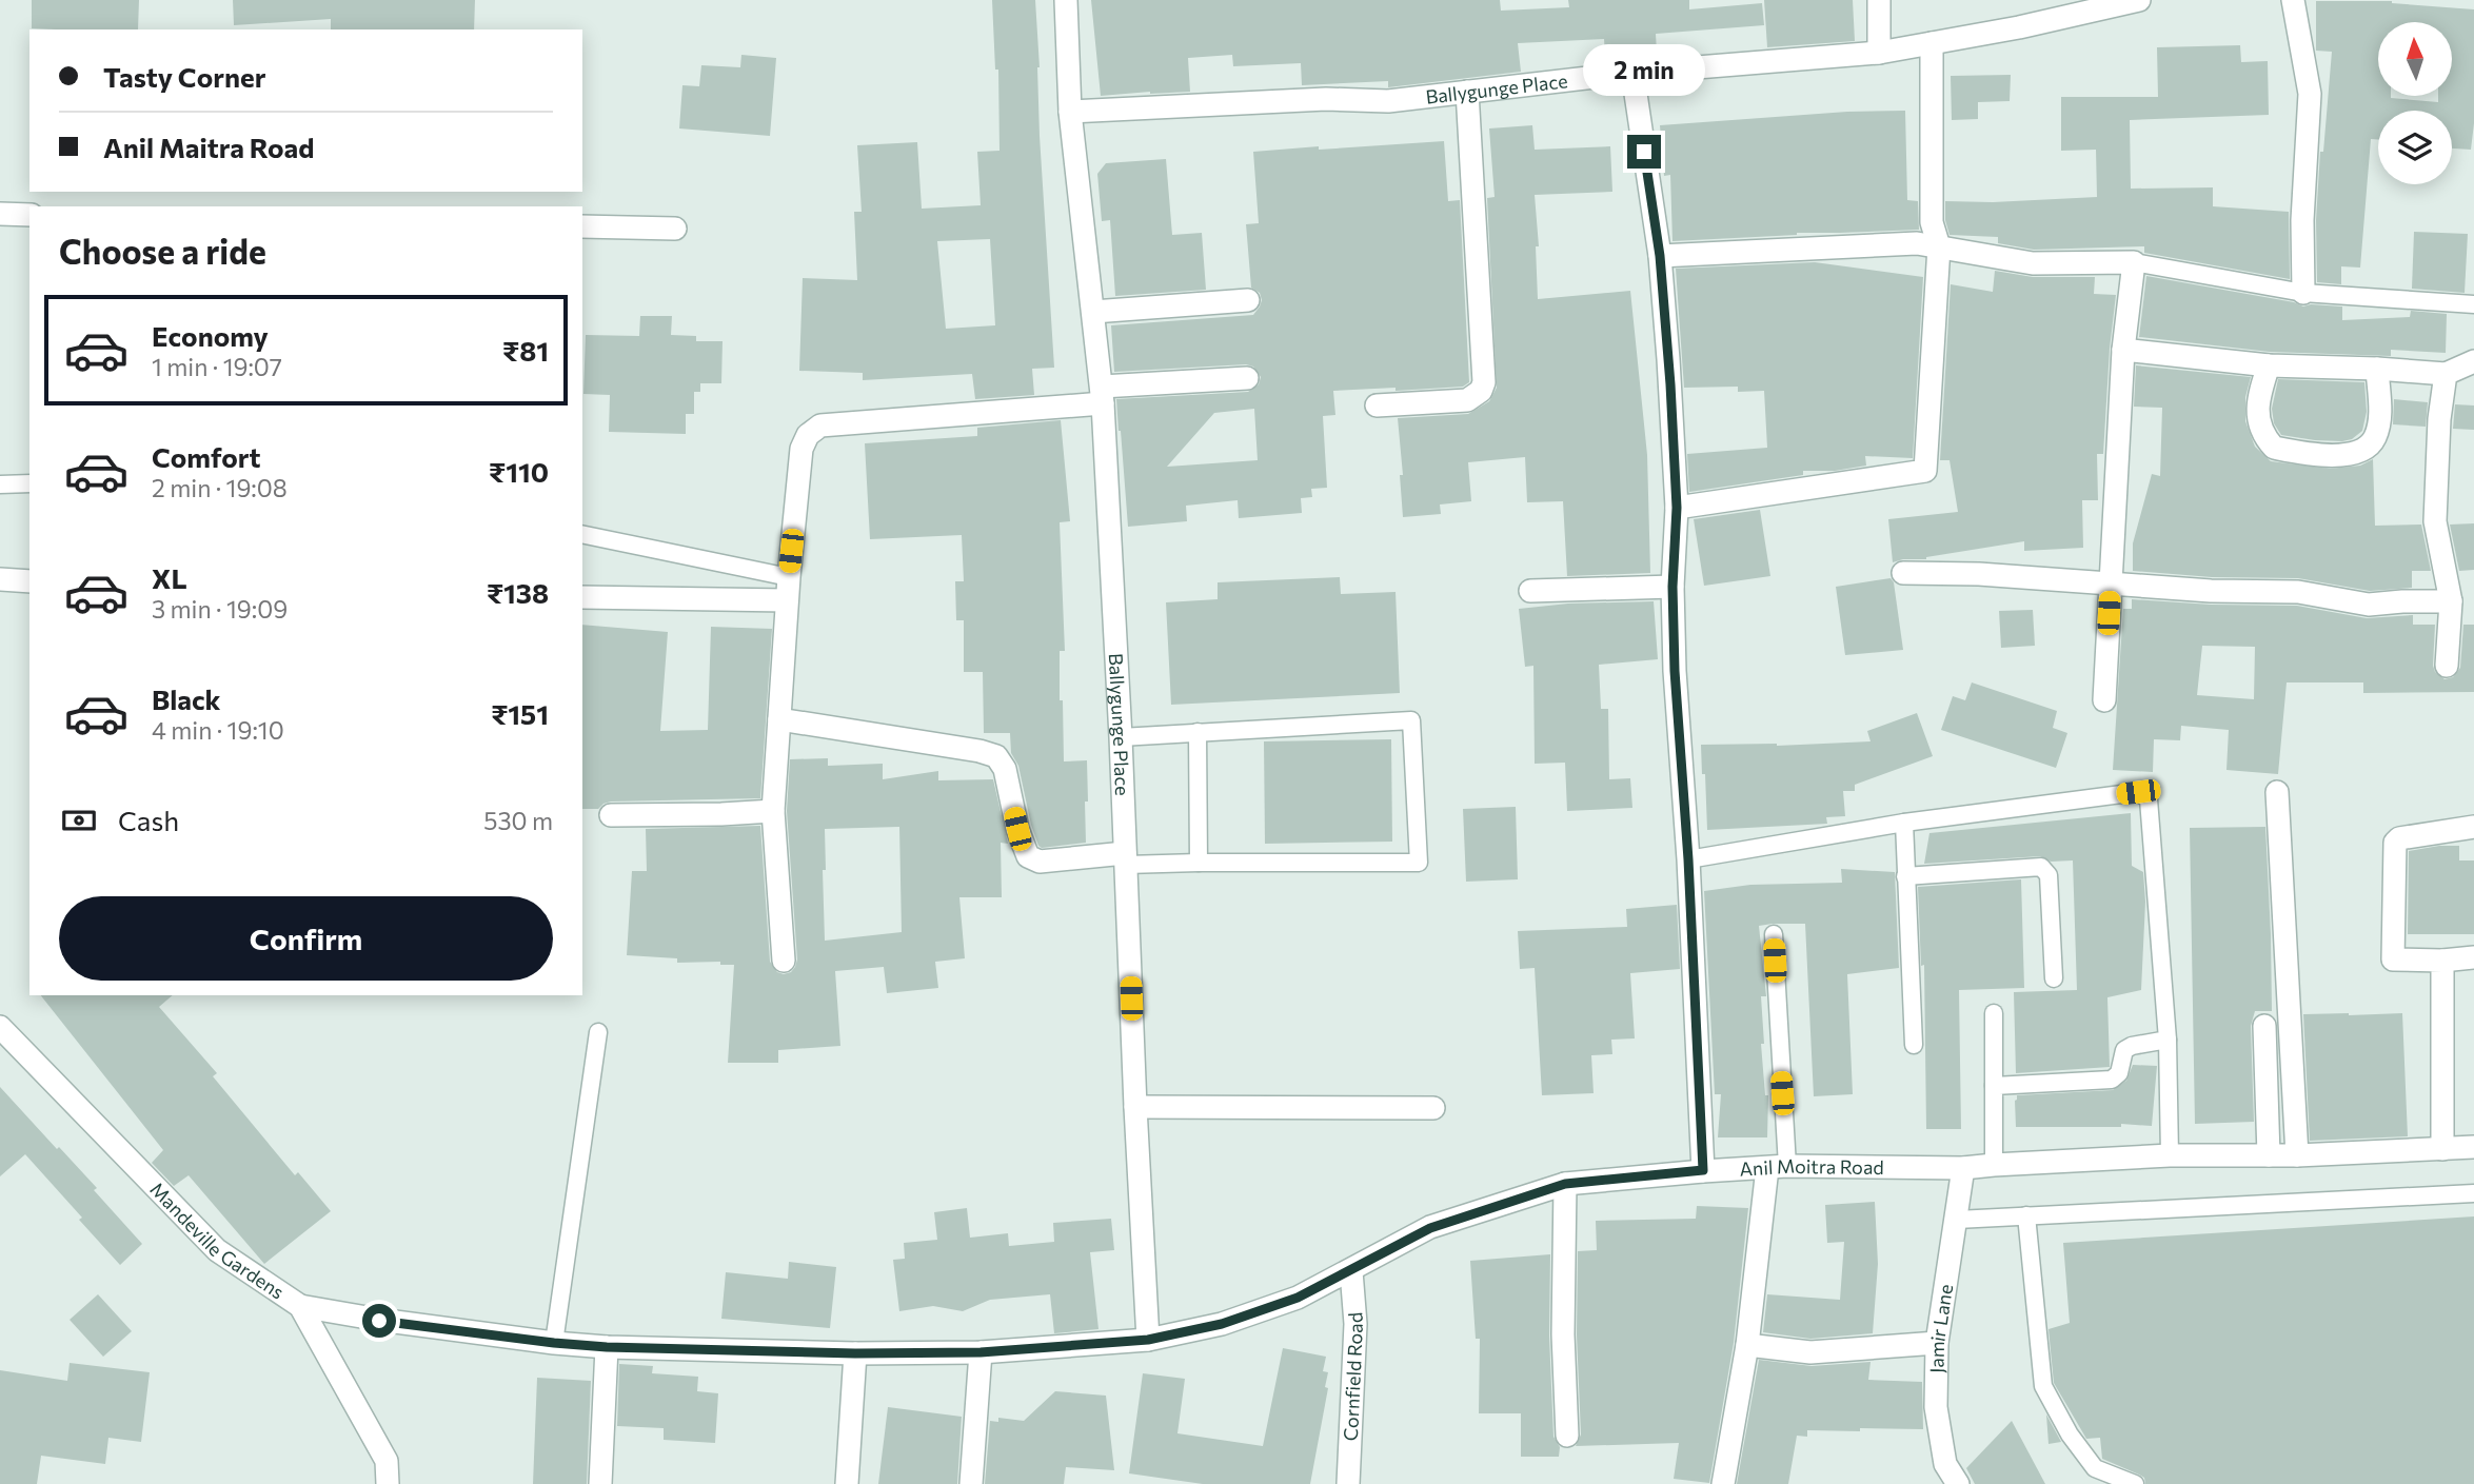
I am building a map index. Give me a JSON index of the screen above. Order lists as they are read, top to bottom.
{
  "streets": {
    "street": [
      "Ballygunge Place",
      "Anil Moitra Road",
      "Mandeville Gardens",
      "Jamir Lane",
      "Cornfield Road"
    ]
  },
  "crossings": [
    ["Ballygunge Place", "Anil Moitra Road"],
    ["Anil Moitra Road", "Mandeville Gardens"],
    ["Anil Moitra Road", "Jamir Lane"],
    ["Anil Moitra Road", "Cornfield Road"]
  ],
  "north": "top",
  "page": {
    "banner": ["Tasty Corner", "Anil Maitra Road"],
    "bubble": "2 min",
    "heading": "Choose a ride",
    "list": [
      {
        "name": "Economy",
        "note": "1 min · 19:07",
        "value": "₹81"
      },
      {
        "name": "Comfort",
        "note": "2 min · 19:08",
        "value": "₹110"
      },
      {
        "name": "XL",
        "note": "3 min · 19:09",
        "value": "₹138"
      },
      {
        "name": "Black",
        "note": "4 min · 19:10",
        "value": "₹151"
      }
    ],
    "pay": ["Cash", "530 m"],
    "buttons": "Confirm"
  }
}
